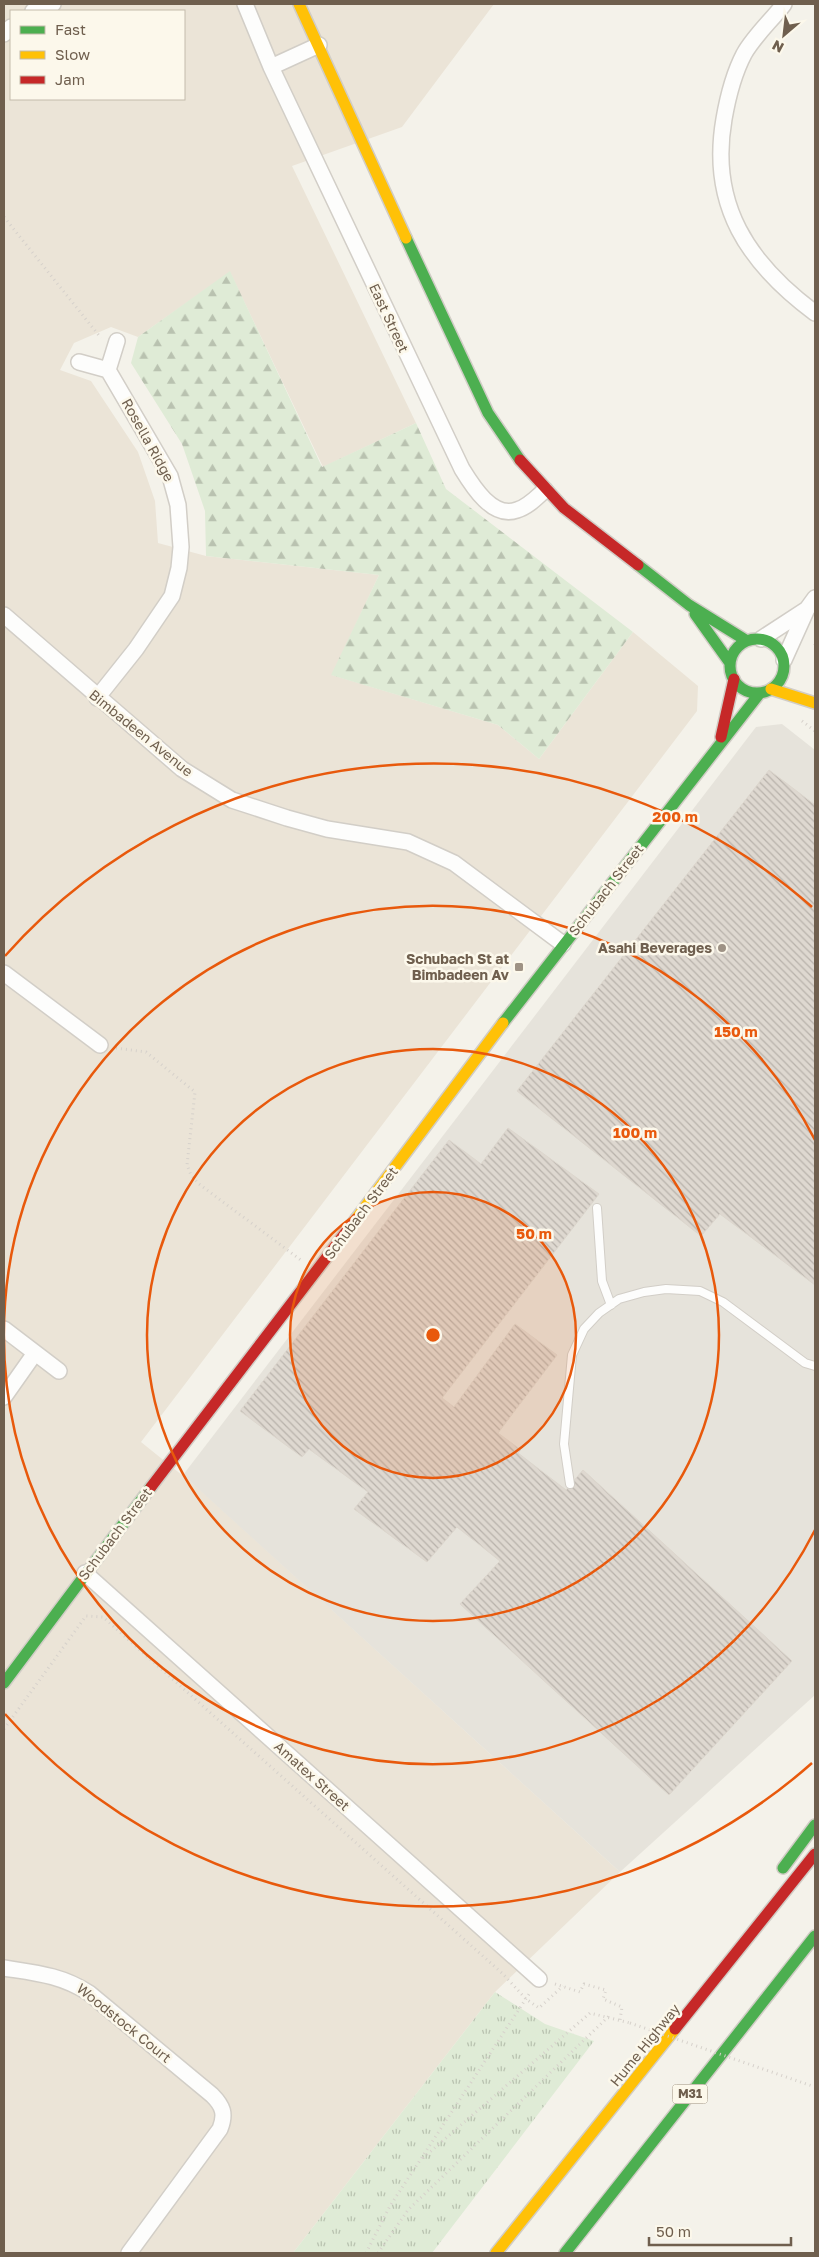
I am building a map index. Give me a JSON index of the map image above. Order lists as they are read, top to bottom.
{
  "streets": {
    "main road": ["Schubach Street", "Hume Highway", "M31"],
    "street": [
      "East Street",
      "Rosella Ridge",
      "Bimbadeen Avenue",
      "Amatex Street",
      "Woodstock Court"
    ]
  },
  "crossings": [
    ["Rosella Ridge", "Bimbadeen Avenue"],
    ["Bimbadeen Avenue", "Schubach Street"],
    ["Schubach Street", "Amatex Street"]
  ],
  "places": {
    "other": ["Asahi Beverages"],
    "transit": ["Schubach St at Bimbadeen Av"]
  },
  "legend": ["Fast", "Slow", "Jam"],
  "scale_bar": "50 m",
  "north": "bottom left",
  "rings": [
    "200 m",
    "150 m",
    "100 m",
    "50 m"
  ]
}
